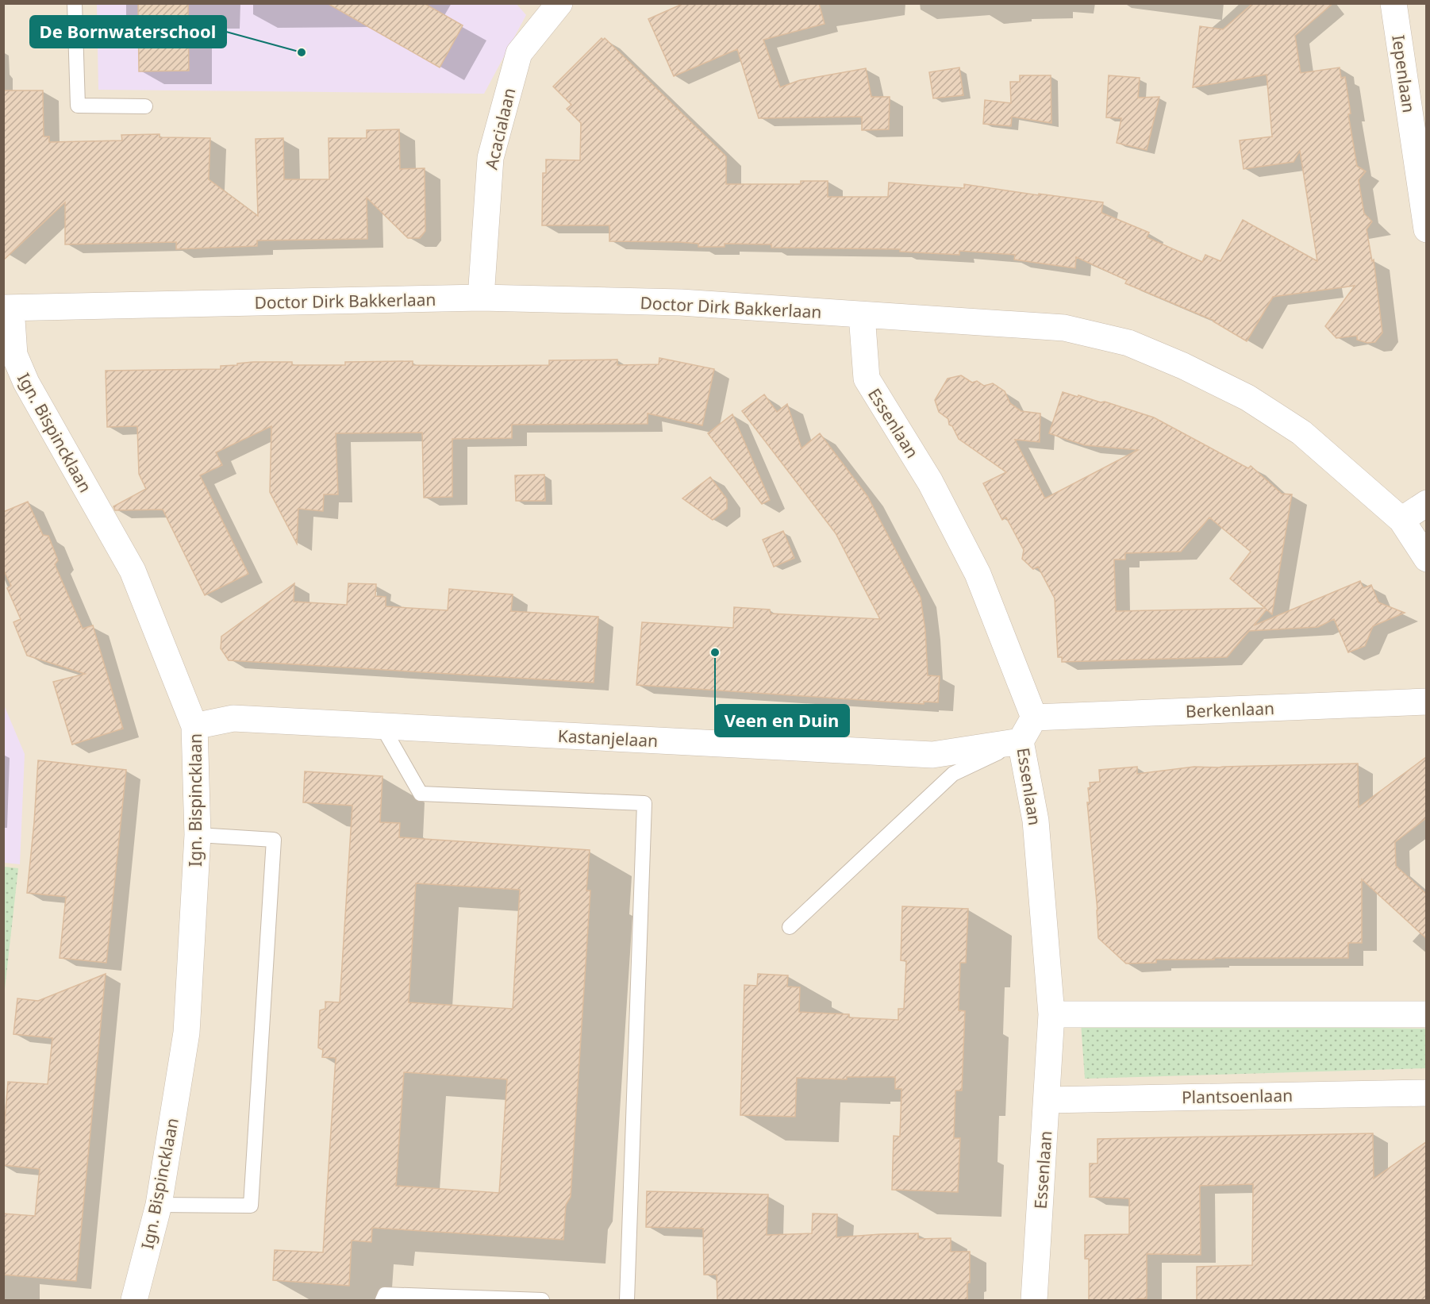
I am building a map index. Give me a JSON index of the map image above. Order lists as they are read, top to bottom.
{
  "streets": {
    "street": [
      "Iepenlaan",
      "Acacialaan",
      "Doctor Dirk Bakkerlaan",
      "Essenlaan",
      "Ign. Bispincklaan",
      "Berkenlaan",
      "Kastanjelaan",
      "Plantsoenlaan"
    ]
  },
  "crossings": [
    ["Acacialaan", "Doctor Dirk Bakkerlaan"],
    ["Doctor Dirk Bakkerlaan", "Essenlaan"],
    ["Doctor Dirk Bakkerlaan", "Ign. Bispincklaan"],
    ["Essenlaan", "Berkenlaan"],
    ["Essenlaan", "Kastanjelaan"],
    ["Essenlaan", "Plantsoenlaan"],
    ["Ign. Bispincklaan", "Kastanjelaan"]
  ],
  "places": ["De Bornwaterschool", "Veen en Duin"]
}
